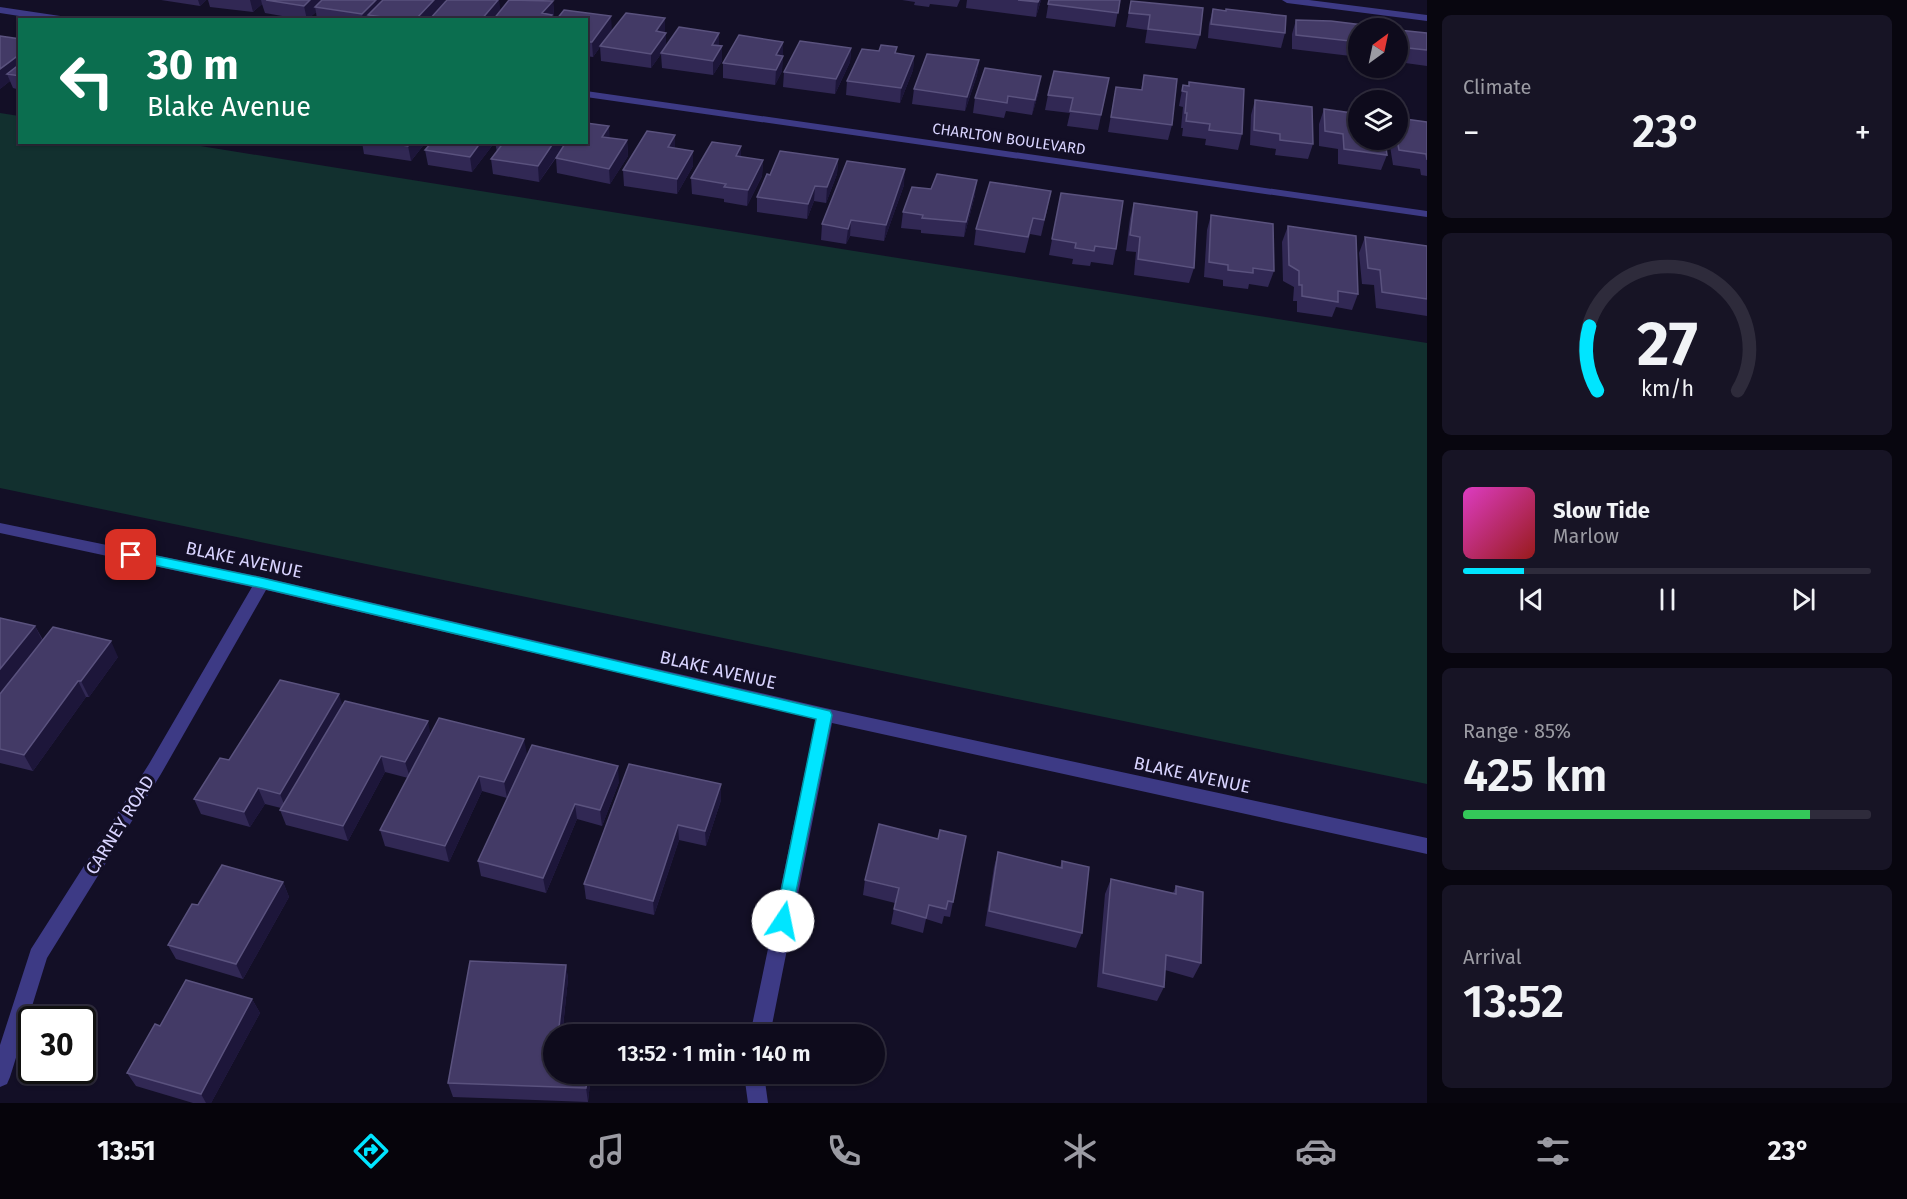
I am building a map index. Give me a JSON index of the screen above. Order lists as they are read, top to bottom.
{
  "streets": {
    "street": ["CHARLTON BOULEVARD", "BLAKE AVENUE", "CARNEY ROAD"]
  },
  "crossings": [
    ["BLAKE AVENUE", "CARNEY ROAD"]
  ],
  "north": "top right",
  "page": {
    "tile": [
      "Climate",
      ["Range · 85%", "425 km"],
      ["Arrival", "13:52"]
    ],
    "turn": ["30 m", "Blake Avenue"],
    "heat": ["−", "23°", "+"],
    "song": ["Slow Tide", "Marlow"],
    "limit": "30",
    "trip": "13:52 · 1 min · 140 m",
    "tabs": ["13:51", "23°"],
    "gauge": ["27", "km/h"]
  }
}
